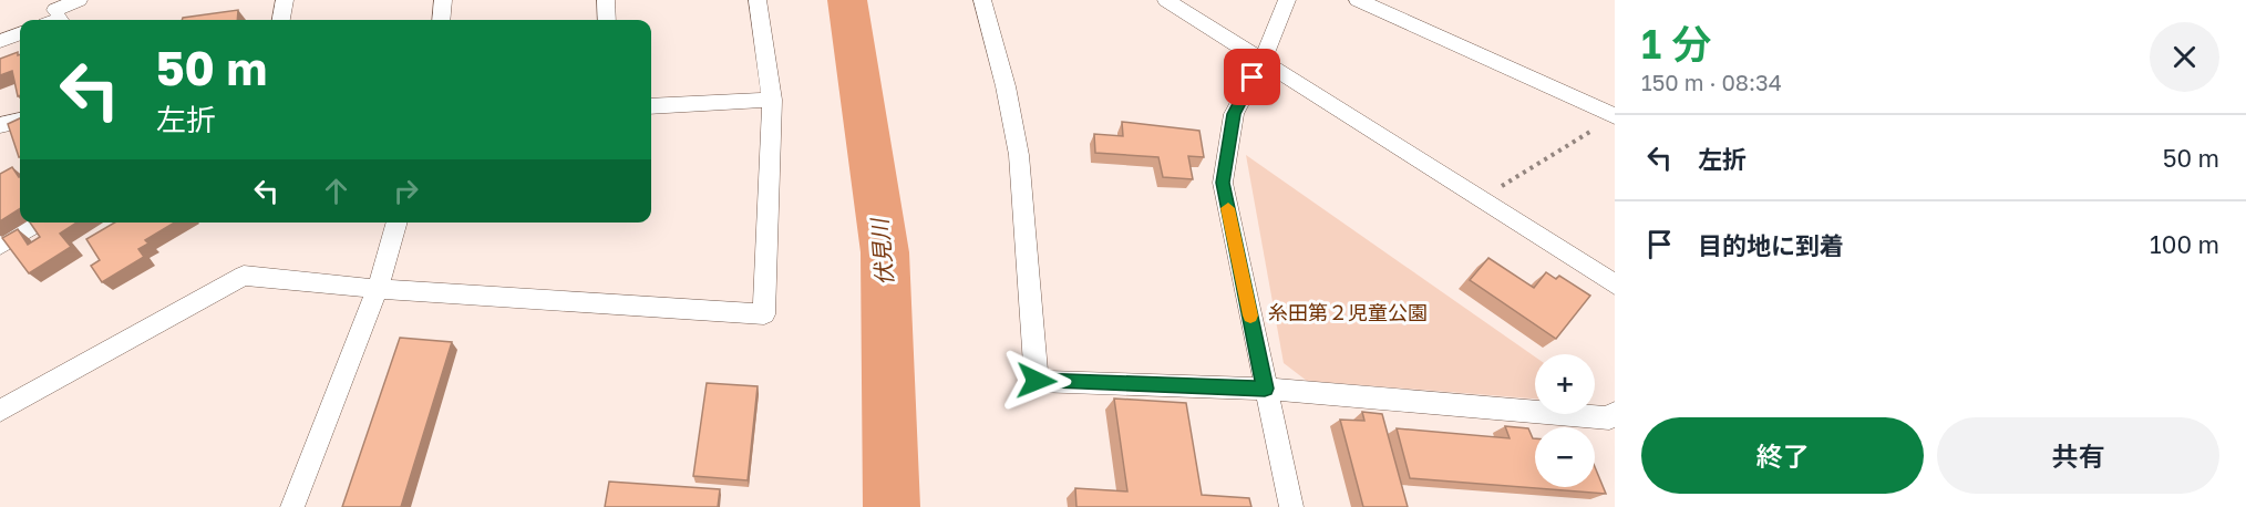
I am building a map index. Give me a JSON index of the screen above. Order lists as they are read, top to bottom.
{
  "water": ["伏見川"],
  "parks": ["糸田第２児童公園"],
  "page": {
    "heading": ["1 分", "150 m · 08:34"],
    "turn": ["50 m", "左折"],
    "list": [
      {
        "name": "左折",
        "value": "50 m"
      },
      {
        "name": "目的地に到着",
        "value": "100 m"
      }
    ],
    "map_buttons": ["+", "−"],
    "buttons": ["終了", "共有"]
  }
}
